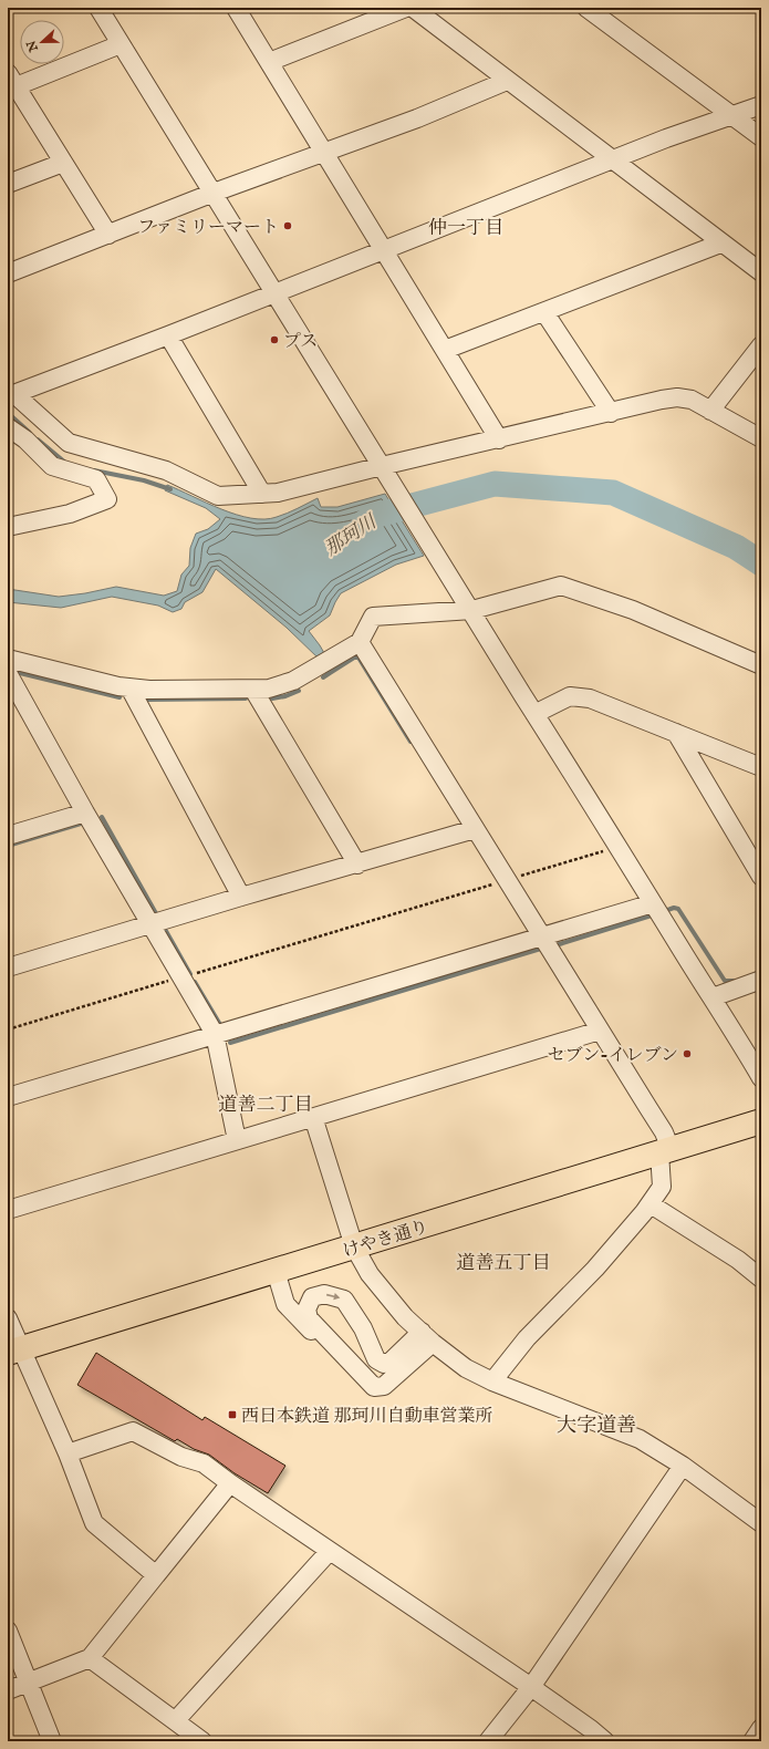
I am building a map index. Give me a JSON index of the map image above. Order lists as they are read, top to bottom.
{
  "streets": {
    "highway": ["けやき通り"]
  },
  "districts": [
    "仲一丁目",
    "道善二丁目",
    "道善五丁目",
    "大字道善"
  ],
  "water": ["那珂川"],
  "places": {
    "other": ["ファミリーマート", "プス", "セブン-イレブン"],
    "transit": ["西日本鉄道 那珂川自動車営業所"]
  },
  "north": "left"
}
